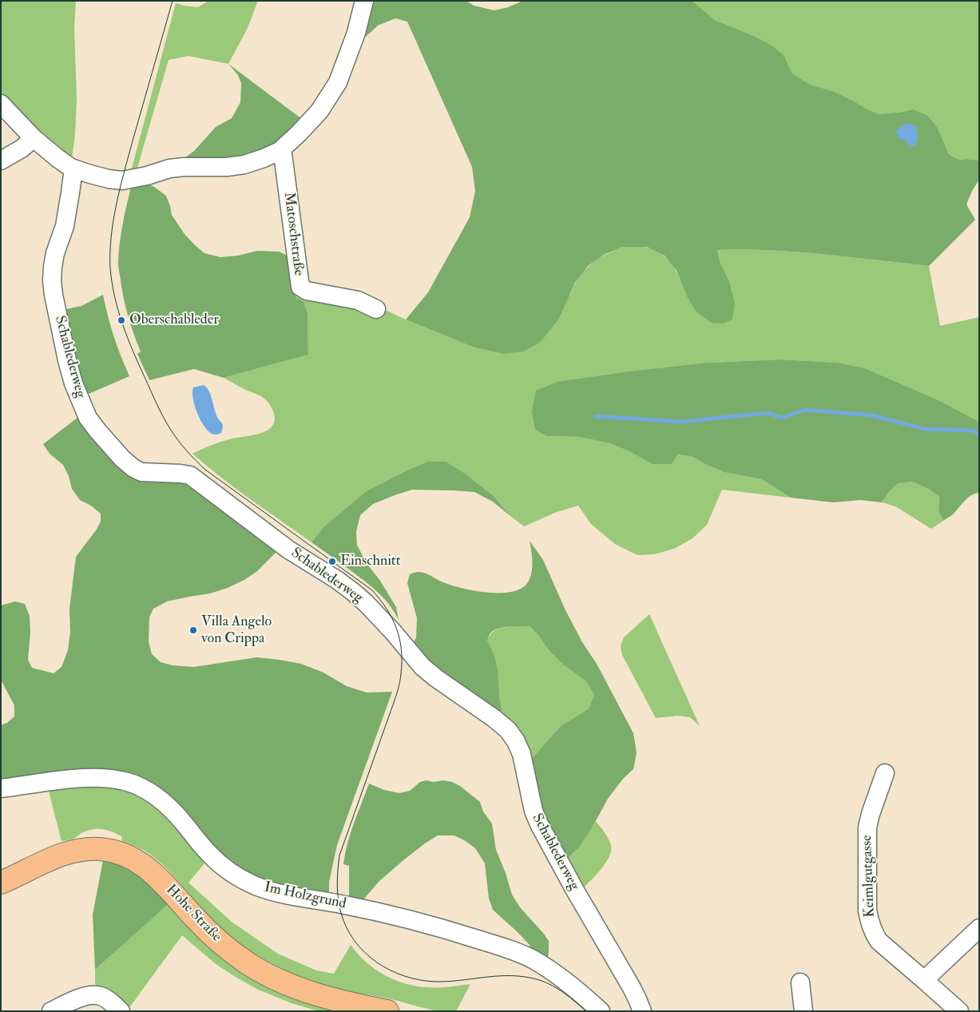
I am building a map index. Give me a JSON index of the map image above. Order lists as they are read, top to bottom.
{
  "streets": {
    "main road": ["Hohe Straße"],
    "street": [
      "Matoschstraße",
      "Schablederweg",
      "Keimlgutgasse",
      "Im Holzgrund"
    ]
  },
  "places": ["Oberschableder", "Einschnitt", "Villa Angelo von Crippa"]
}
